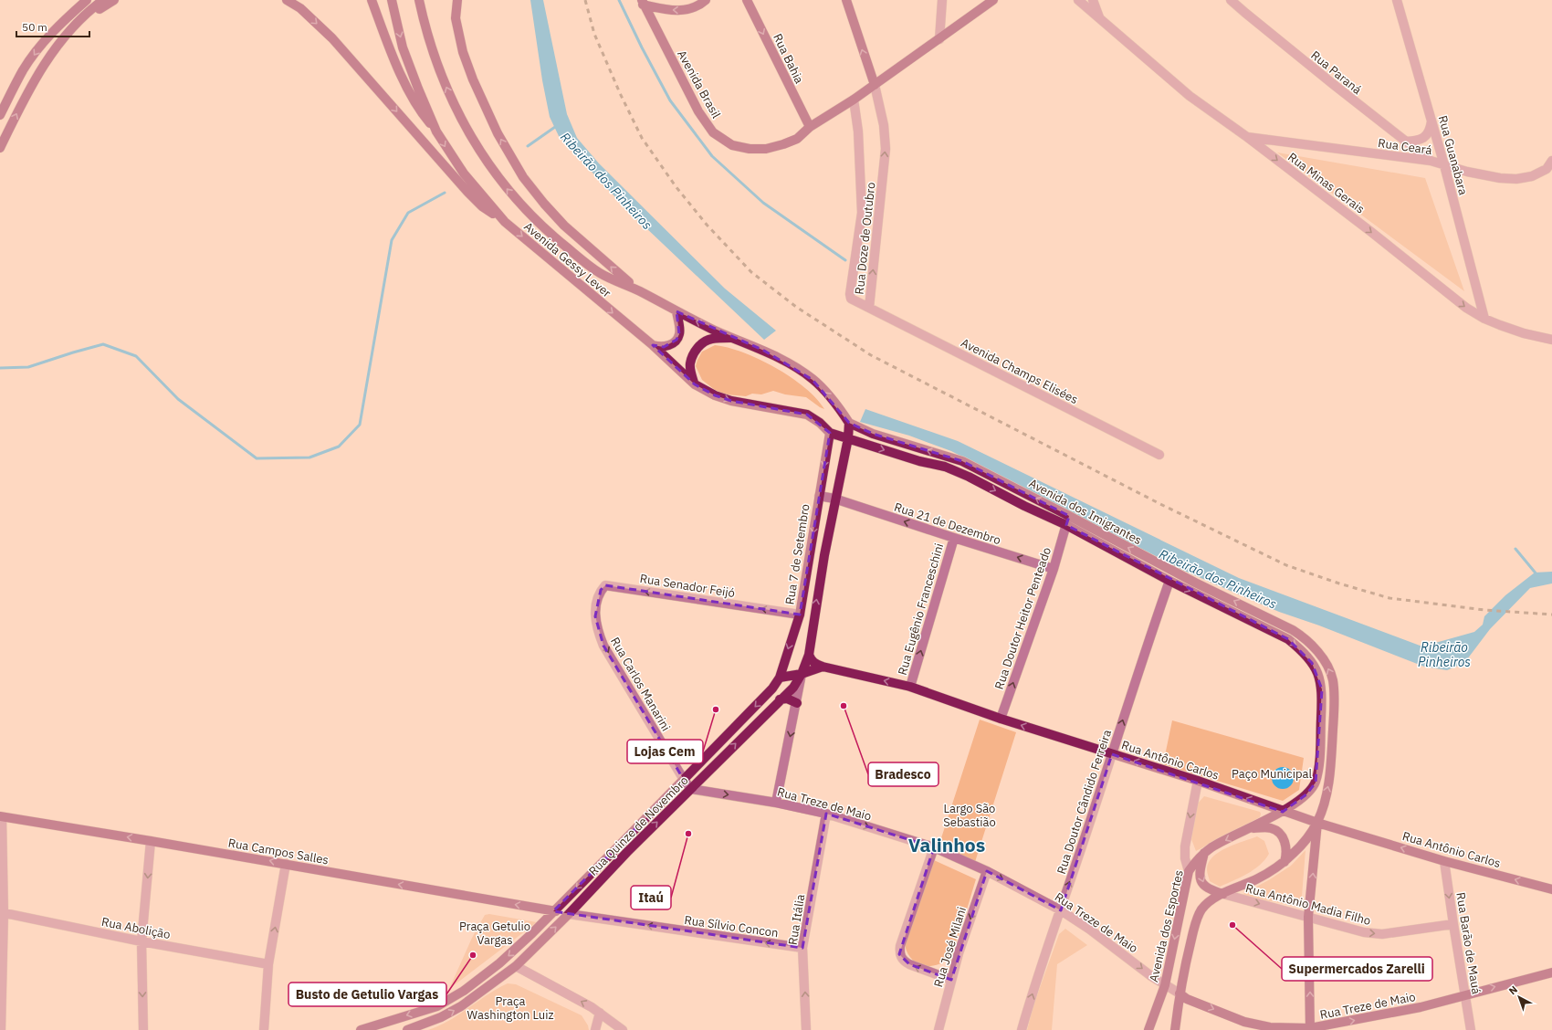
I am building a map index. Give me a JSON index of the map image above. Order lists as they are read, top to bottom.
{
  "streets": {
    "main road": [
      "Rua Bahia",
      "Avenida Brasil",
      "Rua Doze de Outubro",
      "Avenida Gessy Lever",
      "Avenida dos Imigrantes",
      "Rua 7 de Setembro",
      "Rua Antônio Carlos",
      "Rua Treze de Maio",
      "Rua Quinze de Novembro",
      "Rua Campos Salles",
      "Avenida dos Esportes"
    ],
    "street": [
      "Rua Paraná",
      "Rua Ceará",
      "Rua Guanabara",
      "Rua Minas Gerais",
      "Avenida Champs Elisées",
      "Rua 21 de Dezembro",
      "Rua Senador Feijó",
      "Rua Eugênio Franceschini",
      "Rua Doutor Heitor Penteado",
      "Rua Carlos Manarini",
      "Rua Doutor Cândido Ferreira",
      "Rua Antônio Madia Filho",
      "Rua Itália",
      "Rua Sílvio Concon",
      "Rua Abolição",
      "Rua Barão de Mauá",
      "Rua José Milani"
    ]
  },
  "crossings": [
    ["Rua Bahia", "Avenida Brasil"],
    ["Rua Paraná", "Rua Ceará"],
    ["Avenida Brasil", "Rua Doze de Outubro"],
    ["Rua Ceará", "Rua Guanabara"],
    ["Rua Ceará", "Rua Minas Gerais"],
    ["Rua Guanabara", "Rua Minas Gerais"],
    ["Rua Doze de Outubro", "Avenida Champs Elisées"],
    ["Avenida Gessy Lever", "Avenida dos Imigrantes"],
    ["Avenida Gessy Lever", "Rua 7 de Setembro"],
    ["Avenida dos Imigrantes", "Rua 7 de Setembro"],
    ["Avenida dos Imigrantes", "Rua Doutor Heitor Penteado"],
    ["Avenida dos Imigrantes", "Rua Antônio Carlos"],
    ["Avenida dos Imigrantes", "Rua Doutor Cândido Ferreira"],
    ["Avenida dos Imigrantes", "Avenida dos Esportes"],
    ["Rua 21 de Dezembro", "Rua 7 de Setembro"],
    ["Rua 21 de Dezembro", "Rua Eugênio Franceschini"],
    ["Rua 21 de Dezembro", "Rua Doutor Heitor Penteado"],
    ["Rua 7 de Setembro", "Rua Senador Feijó"],
    ["Rua 7 de Setembro", "Rua Quinze de Novembro"],
    ["Rua Senador Feijó", "Rua Carlos Manarini"],
    ["Rua Eugênio Franceschini", "Rua Antônio Carlos"],
    ["Rua Doutor Heitor Penteado", "Rua Antônio Carlos"],
    ["Rua Carlos Manarini", "Rua Treze de Maio"],
    ["Rua Carlos Manarini", "Rua Quinze de Novembro"],
    ["Rua Antônio Carlos", "Rua Doutor Cândido Ferreira"],
    ["Rua Antônio Carlos", "Avenida dos Esportes"],
    ["Rua Antônio Carlos", "Rua Barão de Mauá"],
    ["Rua Doutor Cândido Ferreira", "Rua Treze de Maio"],
    ["Rua Treze de Maio", "Rua Quinze de Novembro"],
    ["Rua Treze de Maio", "Rua Itália"],
    ["Rua Treze de Maio", "Avenida dos Esportes"],
    ["Rua Treze de Maio", "Rua Barão de Mauá"],
    ["Rua Treze de Maio", "Rua José Milani"],
    ["Rua Quinze de Novembro", "Rua Campos Salles"],
    ["Rua Quinze de Novembro", "Rua Sílvio Concon"],
    ["Rua Campos Salles", "Rua Sílvio Concon"],
    ["Rua Antônio Madia Filho", "Rua Barão de Mauá"],
    ["Rua Itália", "Rua Sílvio Concon"]
  ],
  "one_way": [
    "Rua Bahia",
    "Rua Minas Gerais",
    "Rua Doze de Outubro",
    "Rua 21 de Dezembro",
    "Rua Senador Feijó",
    "Rua Eugênio Franceschini",
    "Rua Doutor Heitor Penteado",
    "Rua Carlos Manarini",
    "Rua Antônio Carlos",
    "Rua Doutor Cândido Ferreira",
    "Rua Treze de Maio",
    "Rua Campos Salles",
    "Rua Antônio Madia Filho",
    "Rua Itália",
    "Rua Sílvio Concon",
    "Rua Barão de Mauá",
    "Rua José Milani"
  ],
  "districts": ["Valinhos"],
  "water": ["Ribeirão dos Pinheiros", "Ribeirão Pinheiros"],
  "parks": [
    "Paço Municipal",
    "Largo São Sebastião",
    "Praça Getulio Vargas",
    "Praça Washington Luiz"
  ],
  "places": [
    "Bradesco",
    "Lojas Cem",
    "Itaú",
    "Supermercados Zarelli",
    "Busto de Getulio Vargas"
  ],
  "scale_bar": "50 m",
  "north": "top left"
}
